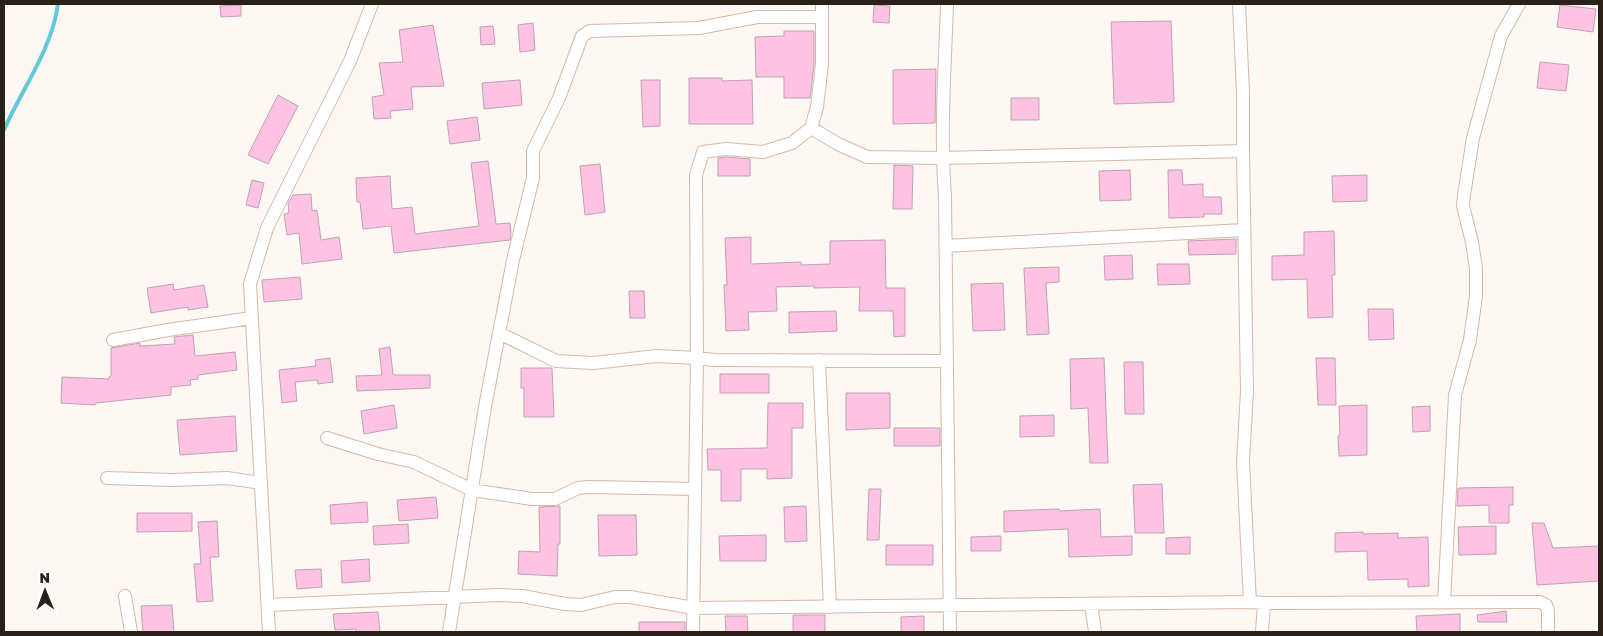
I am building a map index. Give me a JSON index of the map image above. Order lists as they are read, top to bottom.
{
  "north": "top"
}
